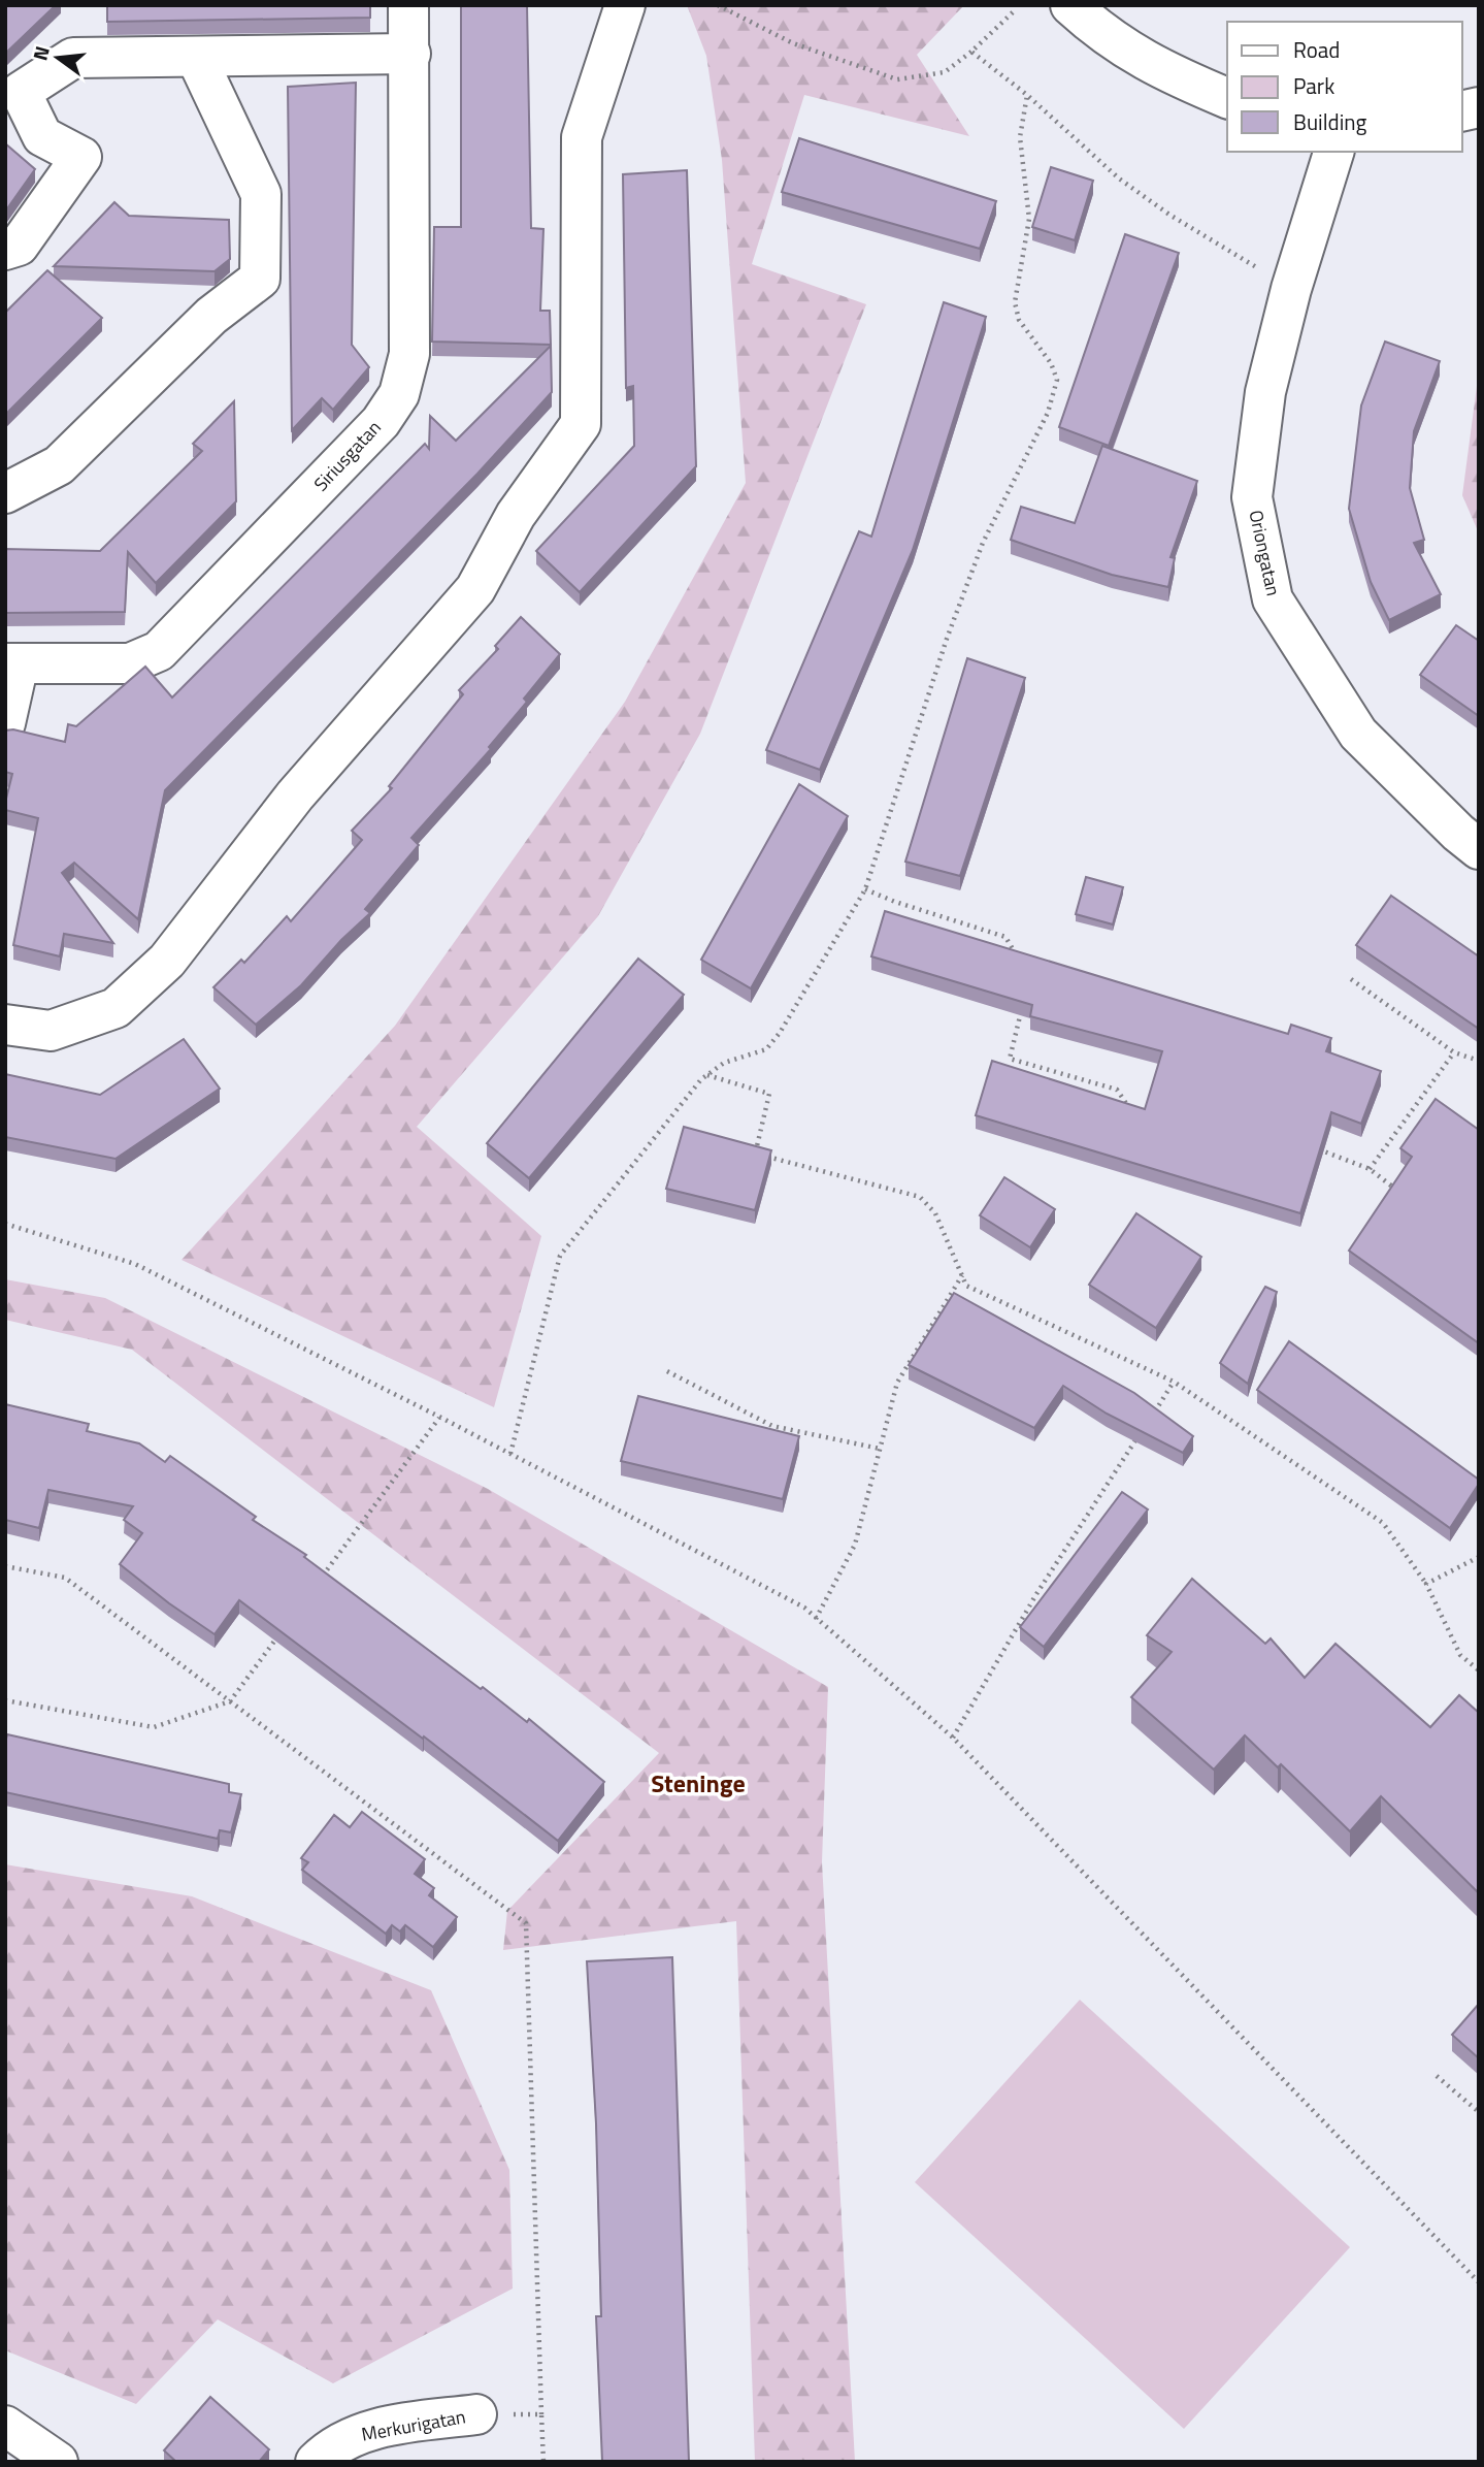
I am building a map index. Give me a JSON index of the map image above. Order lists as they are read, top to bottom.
{
  "streets": {
    "street": ["Siriusgatan", "Oriongatan", "Merkurigatan"]
  },
  "districts": ["Steninge"],
  "legend": ["Road", "Park", "Building"],
  "north": "left"
}
